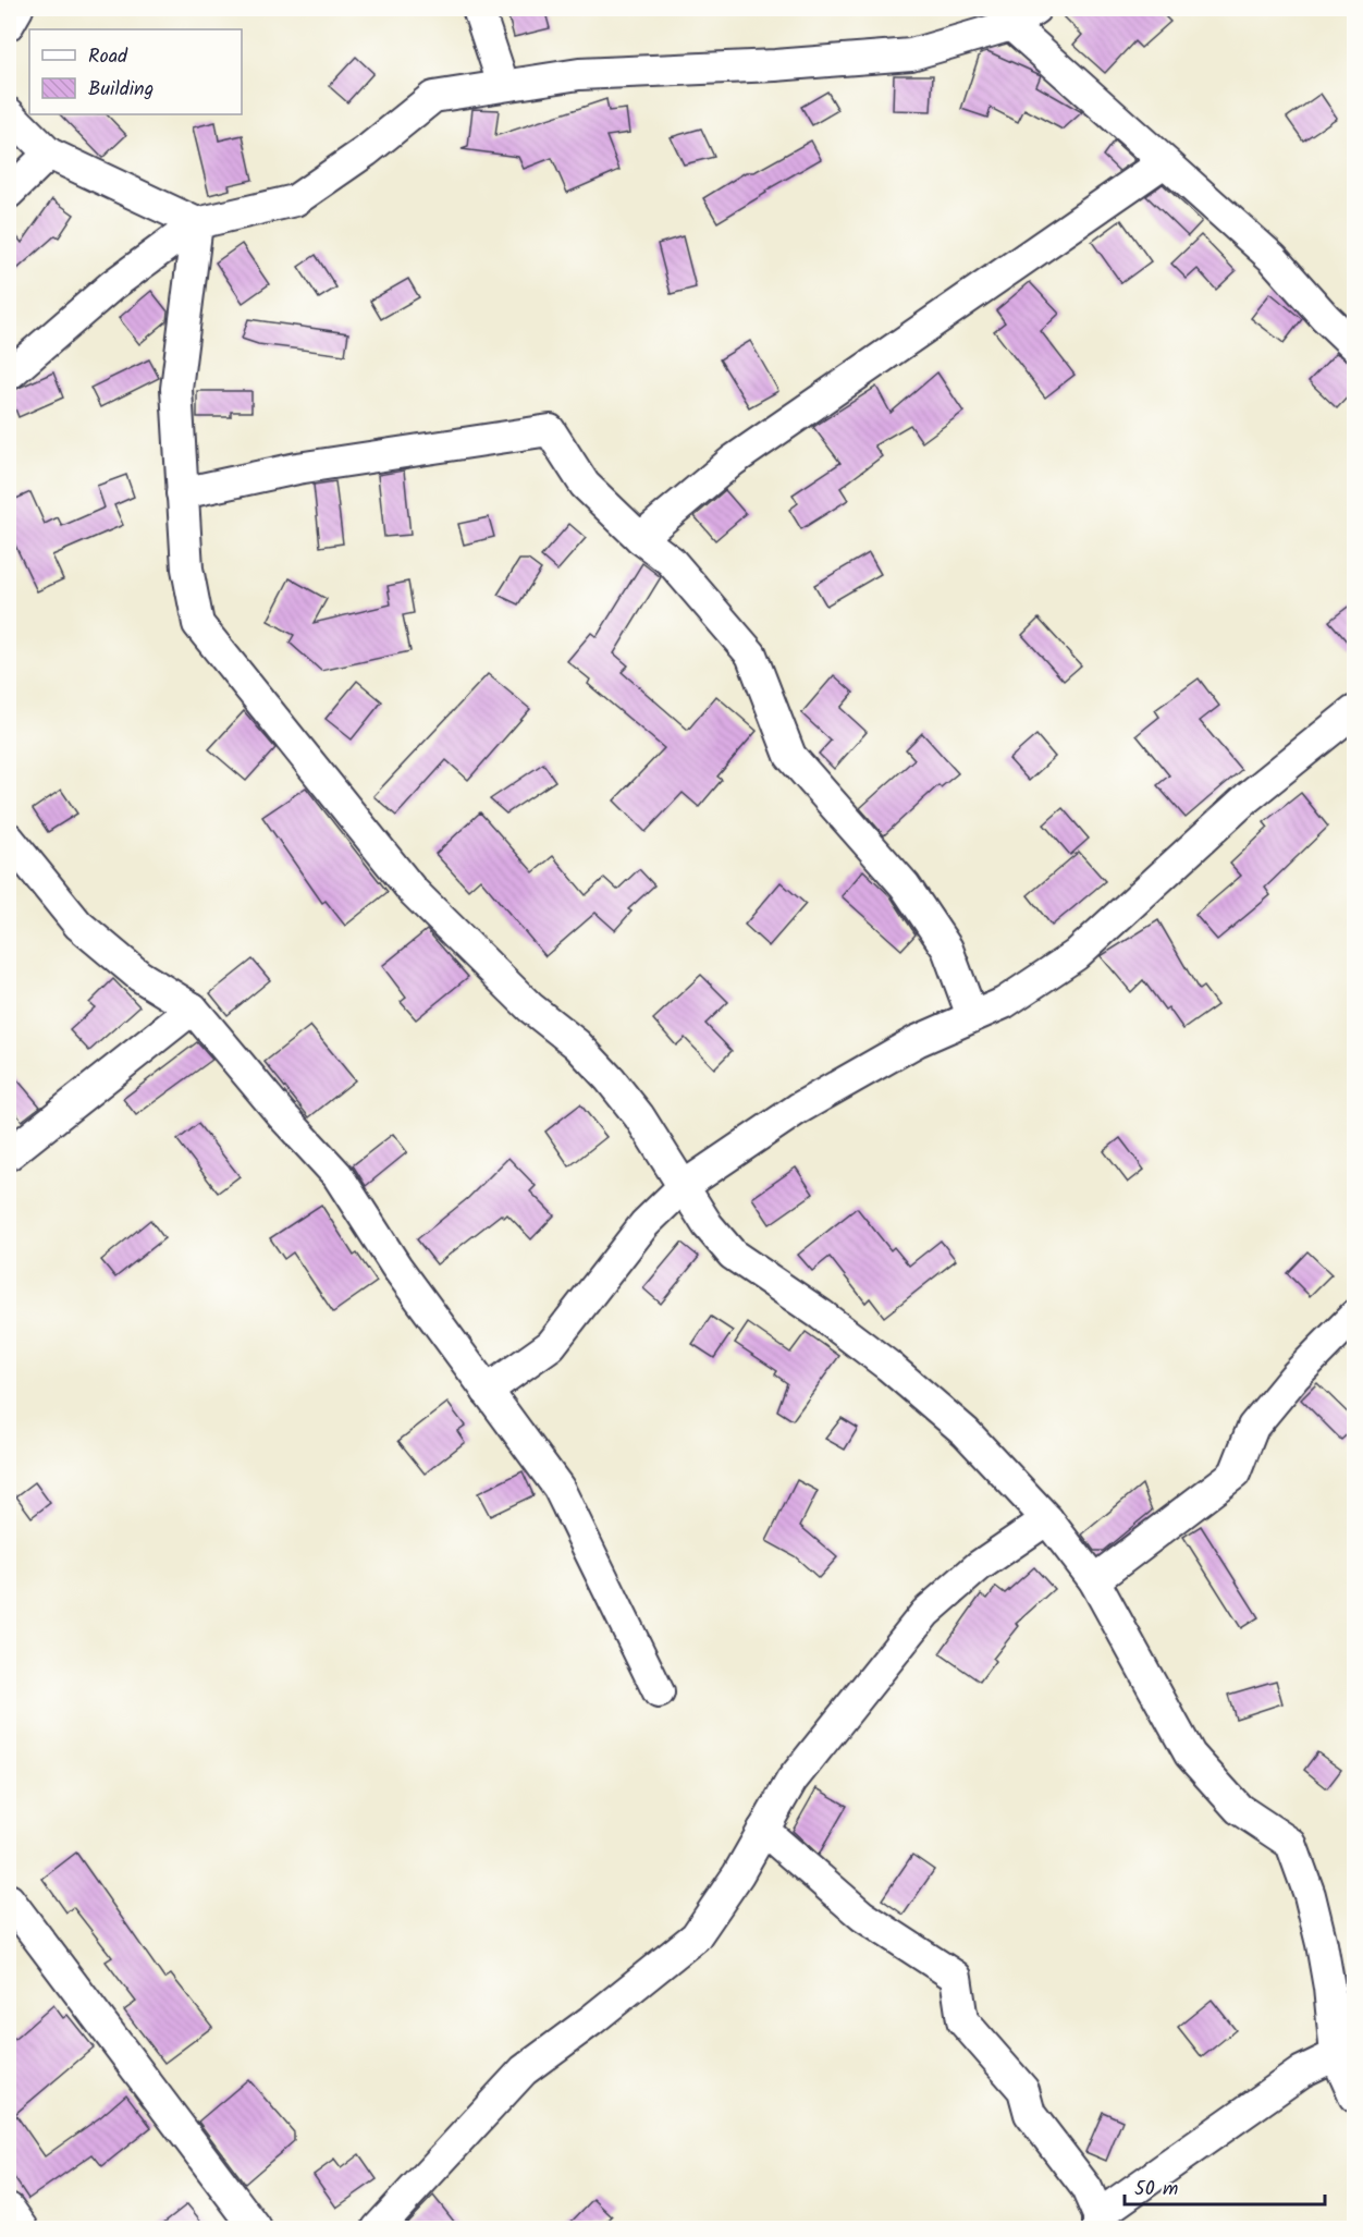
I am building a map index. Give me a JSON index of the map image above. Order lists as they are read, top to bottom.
{
  "legend": ["Road", "Building"],
  "scale_bar": "50 m"
}
